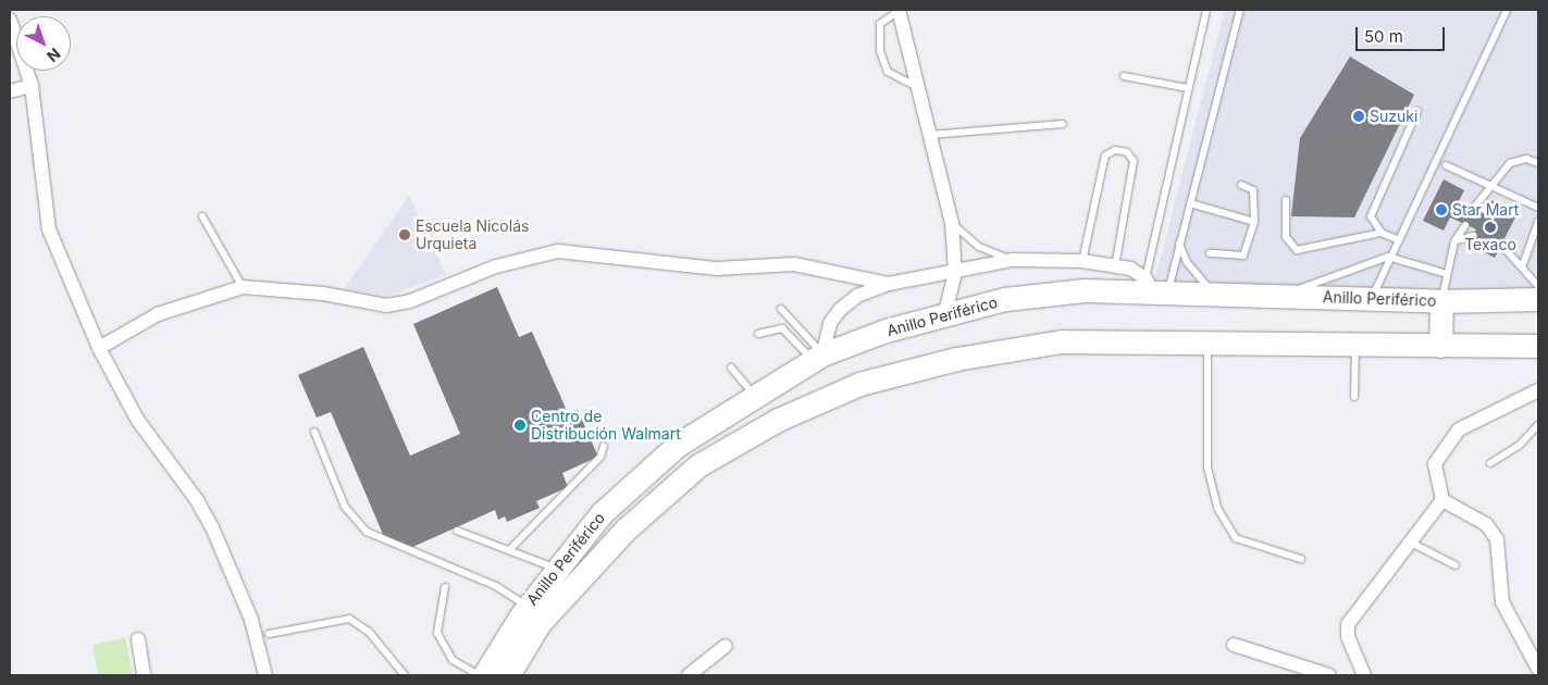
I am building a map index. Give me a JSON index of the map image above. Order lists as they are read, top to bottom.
{
  "streets": {
    "highway": ["Anillo Periférico"]
  },
  "places": [
    "Suzuki",
    "Star Mart",
    "Texaco",
    "Escuela Nicolás Urquieta",
    "Centro de Distribución Walmart"
  ],
  "scale_bar": "50 m",
  "north": "bottom right"
}
